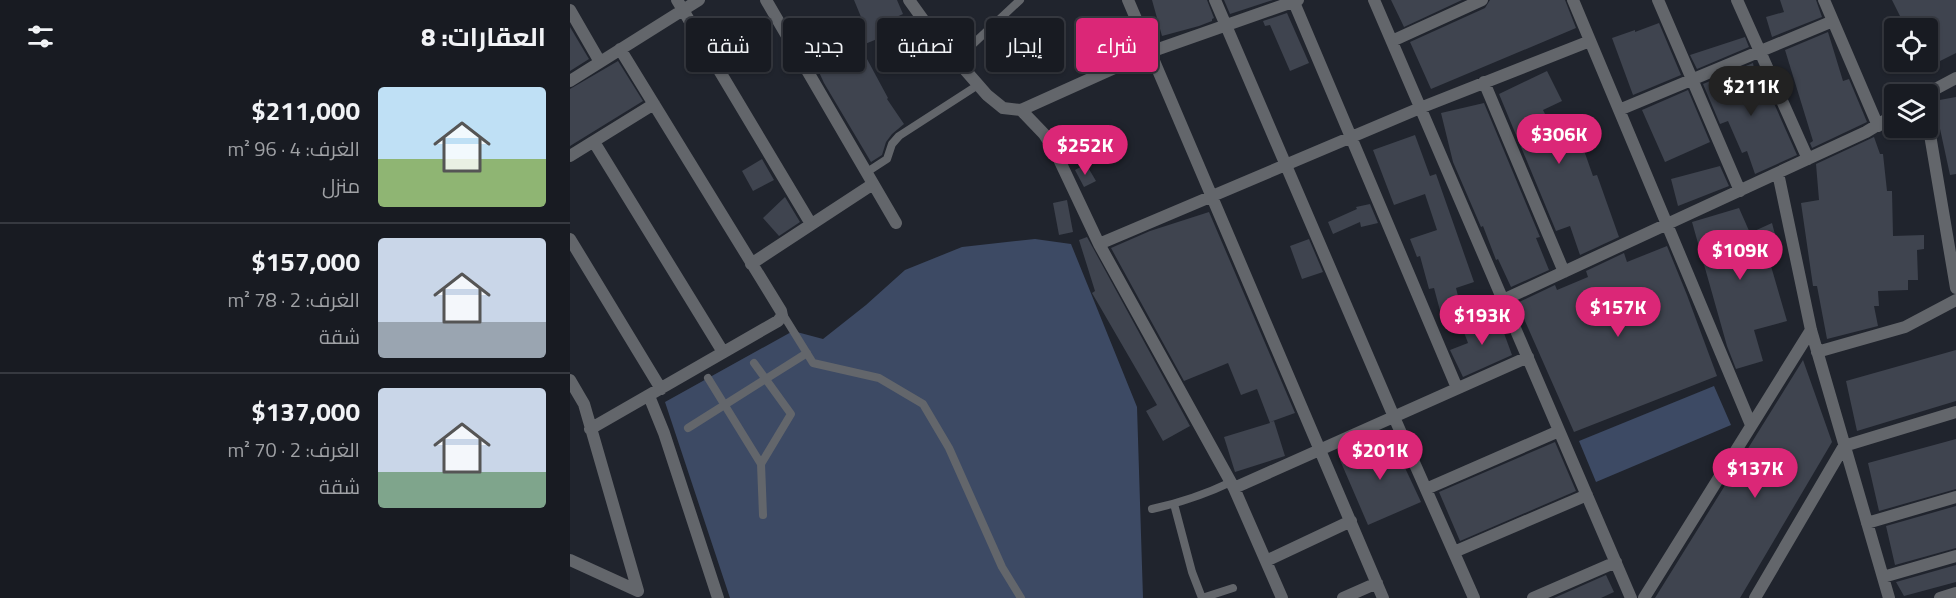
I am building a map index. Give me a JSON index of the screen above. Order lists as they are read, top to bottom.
{
  "page": {
    "heading": "العقارات: 8",
    "chip": [
      "شراء",
      "إيجار",
      "تصفية",
      "جديد",
      "شقة"
    ],
    "price": [
      "$211K",
      "$306K",
      "$252K",
      "$109K",
      "$157K",
      "$193K",
      "$201K",
      "$137K"
    ],
    "list": [
      {
        "name": "$211,000",
        "note": "الغرف: 4 · 96 m² · منزل"
      },
      {
        "name": "$157,000",
        "note": "الغرف: 2 · 78 m² · شقة"
      },
      {
        "name": "$137,000",
        "note": "الغرف: 2 · 70 m² · شقة"
      }
    ]
  }
}
